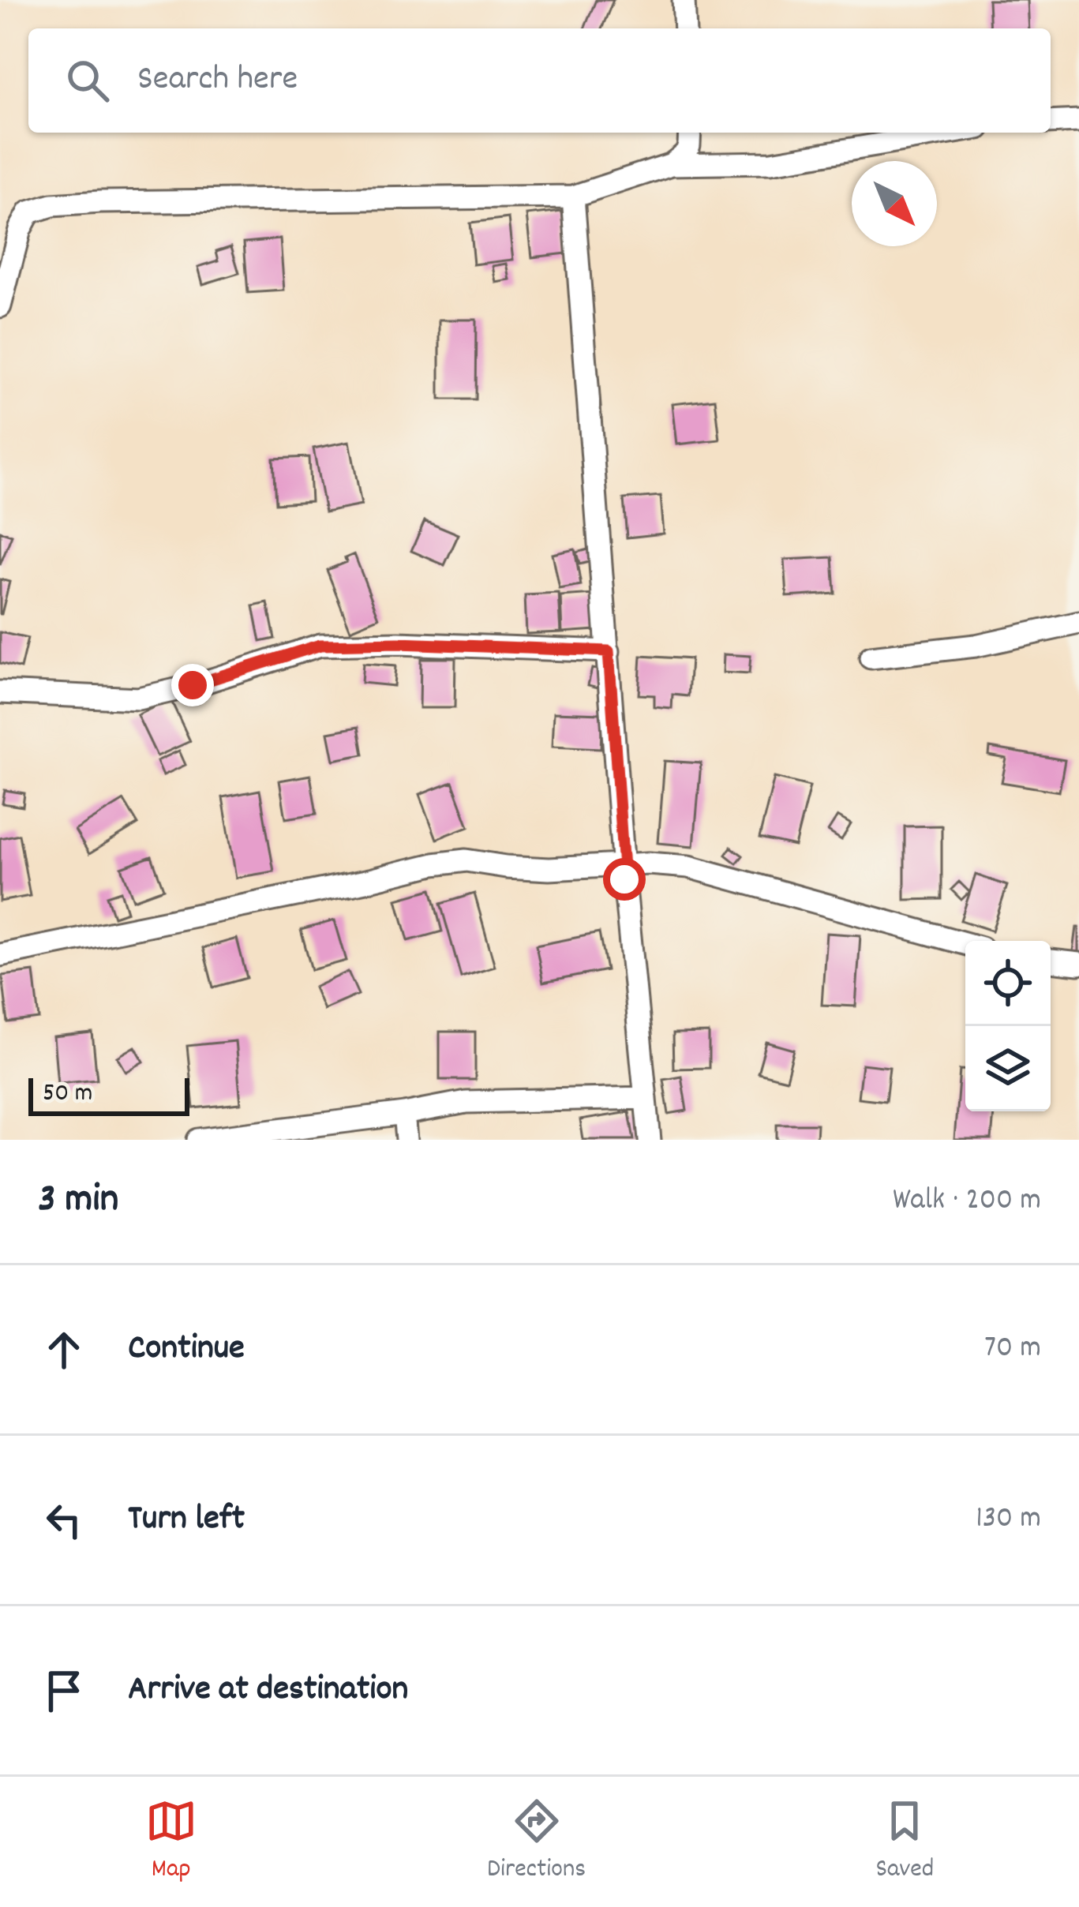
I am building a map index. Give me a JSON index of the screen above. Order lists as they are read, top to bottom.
{
  "scale_bar": "50 m",
  "north": "bottom right",
  "page": {
    "search": "Search here",
    "scale": "50 m",
    "heading": ["3 min", "Walk · 200 m"],
    "list": [
      ["Continue", "70 m"],
      ["Turn left", "130 m"],
      "Arrive at destination"
    ],
    "nav": ["Map", "Directions", "Saved"]
  }
}
